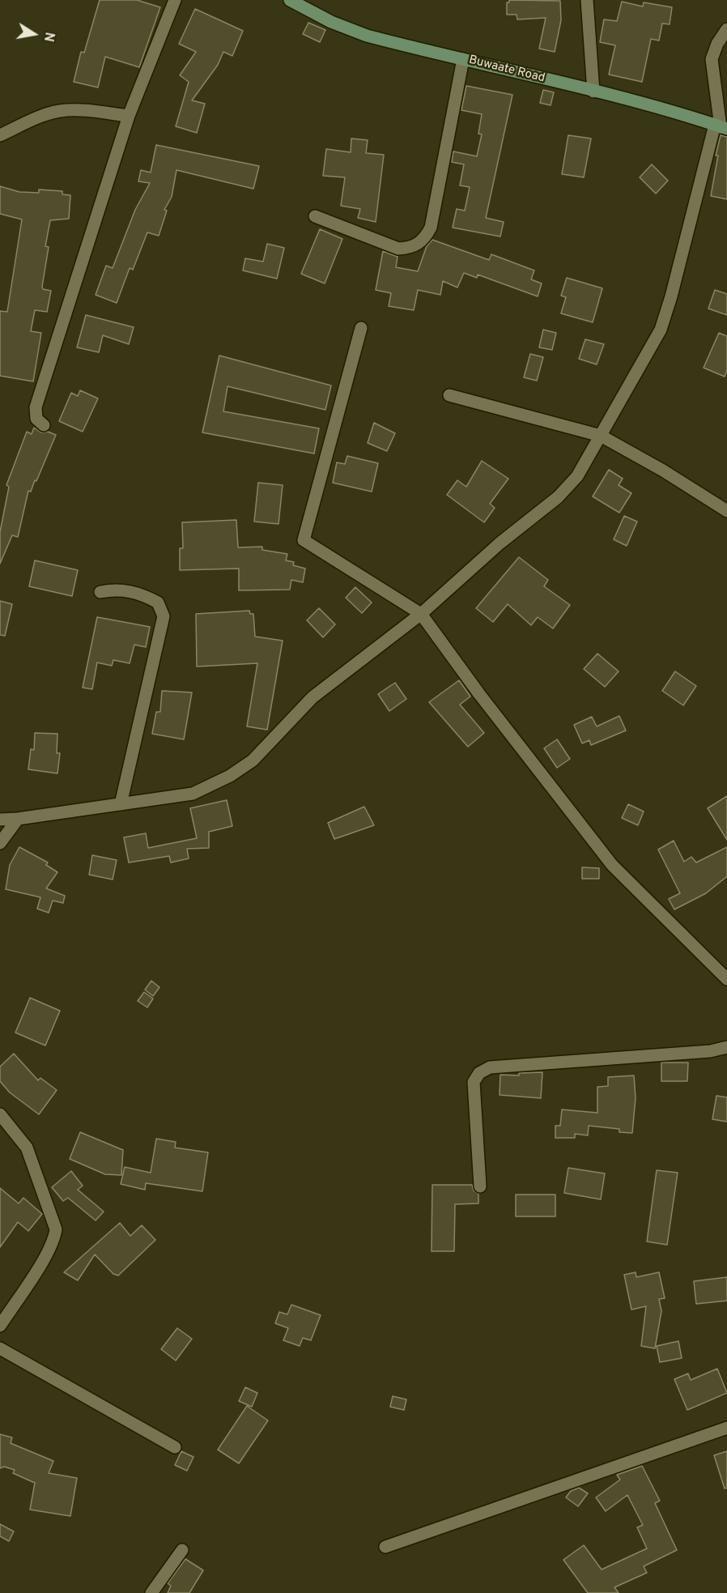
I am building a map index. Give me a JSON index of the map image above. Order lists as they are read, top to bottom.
{
  "streets": {
    "street": ["Buwaate Road"]
  },
  "north": "right"
}
